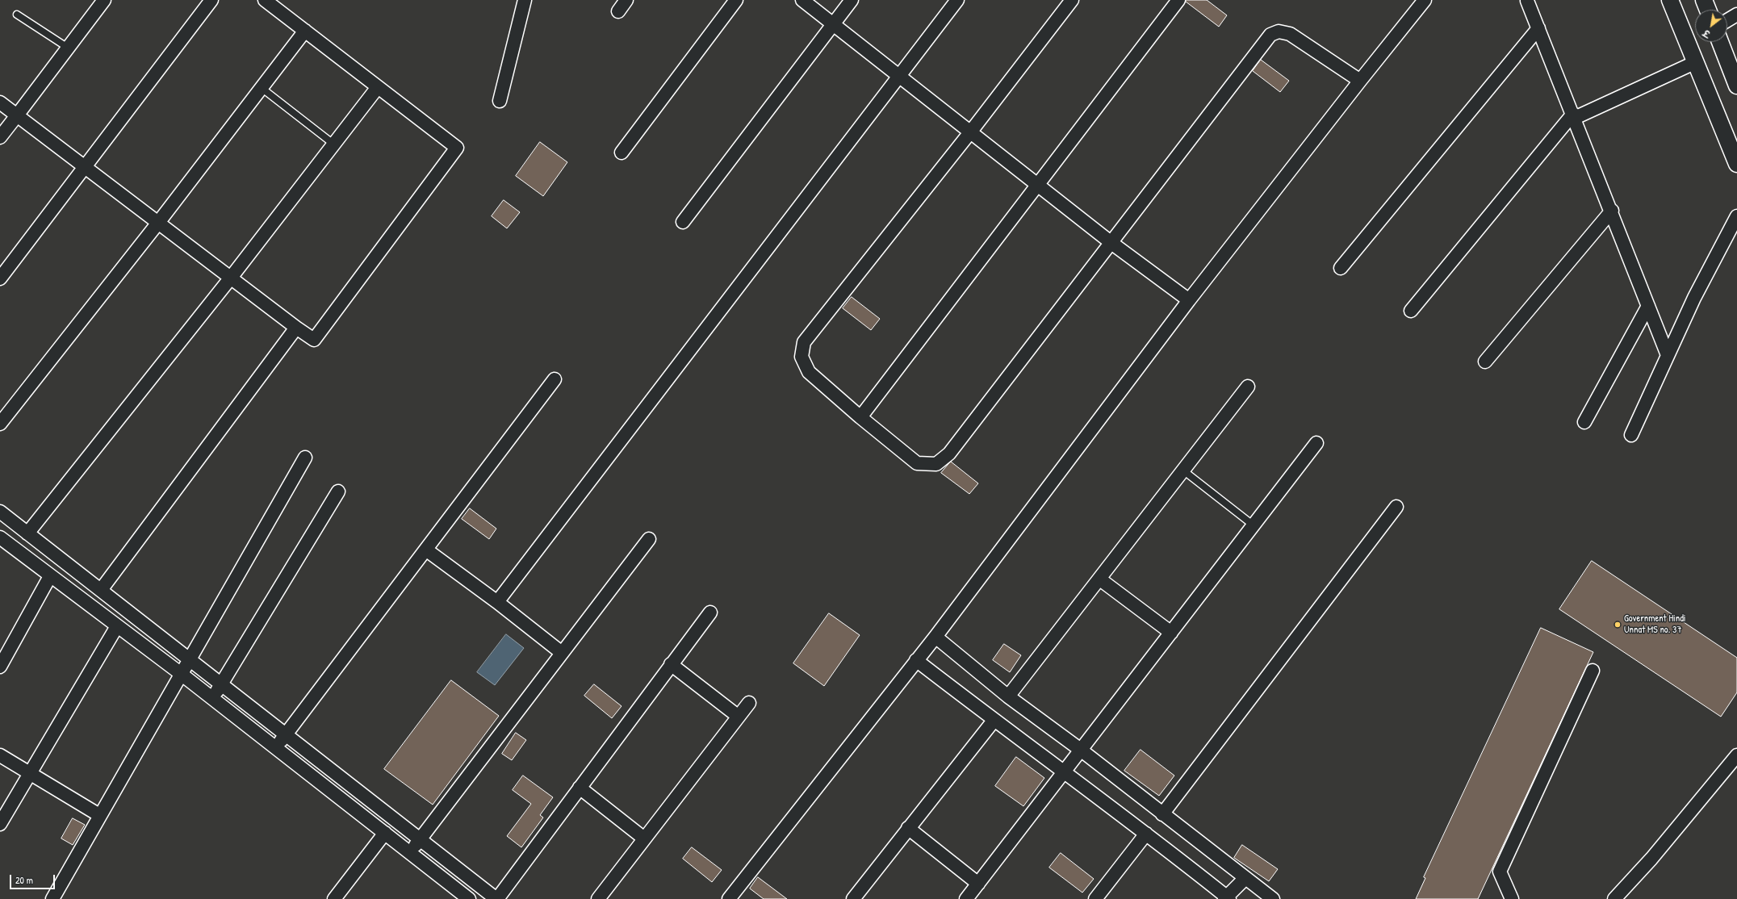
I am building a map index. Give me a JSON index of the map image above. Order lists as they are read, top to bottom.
{
  "places": ["Government Hindi Unnat MS no. 37"],
  "scale_bar": "20 m",
  "north": "bottom left"
}
